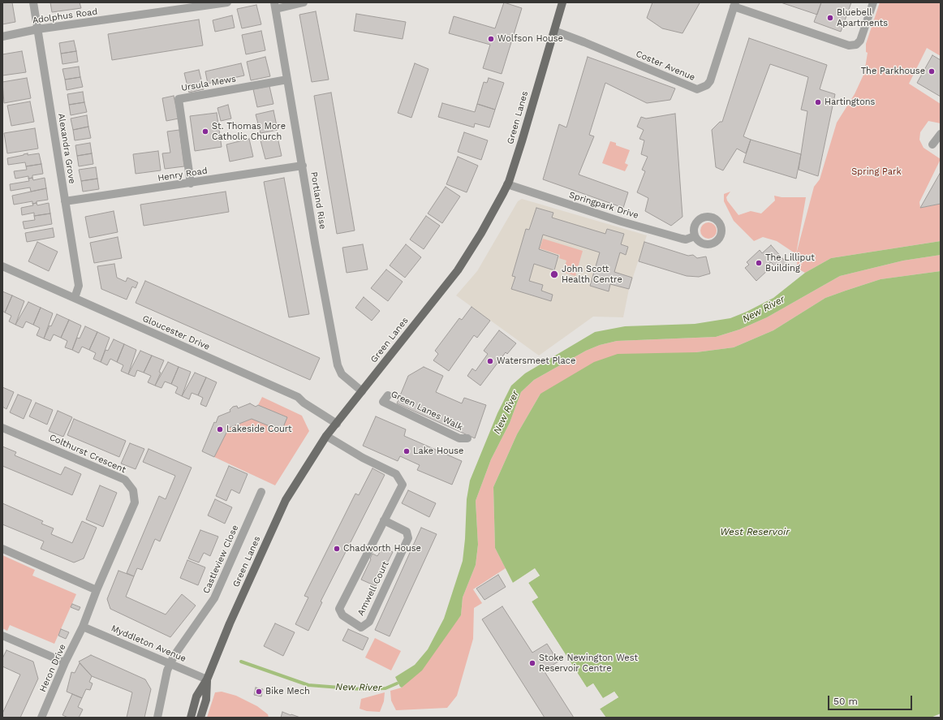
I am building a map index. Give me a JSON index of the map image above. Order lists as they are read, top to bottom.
{
  "streets": {
    "main road": ["Green Lanes"],
    "street": [
      "Adolphus Road",
      "Coster Avenue",
      "Ursula Mews",
      "Alexandra Grove",
      "Henry Road",
      "Portland Rise",
      "Springpark Drive",
      "Gloucester Drive",
      "Green Lanes Walk",
      "Colthurst Crescent",
      "Castleview Close",
      "Amwell Court",
      "Myddleton Avenue",
      "Heron Drive"
    ]
  },
  "crossings": [
    ["Adolphus Road", "Alexandra Grove"],
    ["Coster Avenue", "Green Lanes"],
    ["Ursula Mews", "Henry Road"],
    ["Ursula Mews", "Portland Rise"],
    ["Green Lanes", "Portland Rise"],
    ["Green Lanes", "Springpark Drive"],
    ["Green Lanes", "Gloucester Drive"],
    ["Green Lanes", "Amwell Court"],
    ["Green Lanes", "Myddleton Avenue"],
    ["Alexandra Grove", "Henry Road"],
    ["Alexandra Grove", "Gloucester Drive"],
    ["Henry Road", "Portland Rise"],
    ["Colthurst Crescent", "Myddleton Avenue"],
    ["Colthurst Crescent", "Heron Drive"],
    ["Castleview Close", "Myddleton Avenue"],
    ["Myddleton Avenue", "Heron Drive"]
  ],
  "water": ["New River", "West Reservoir"],
  "parks": ["Spring Park"],
  "places": [
    "Bluebell Apartments",
    "Wolfson House",
    "The Parkhouse",
    "Hartingtons",
    "St. Thomas More Catholic Church",
    "The Lilliput Building",
    "John Scott Health Centre",
    "Watersmeet Place",
    "Lakeside Court",
    "Lake House",
    "Chadworth House",
    "Stoke Newington West Reservoir Centre",
    "Bike Mech"
  ],
  "scale_bar": "50 m"
}
